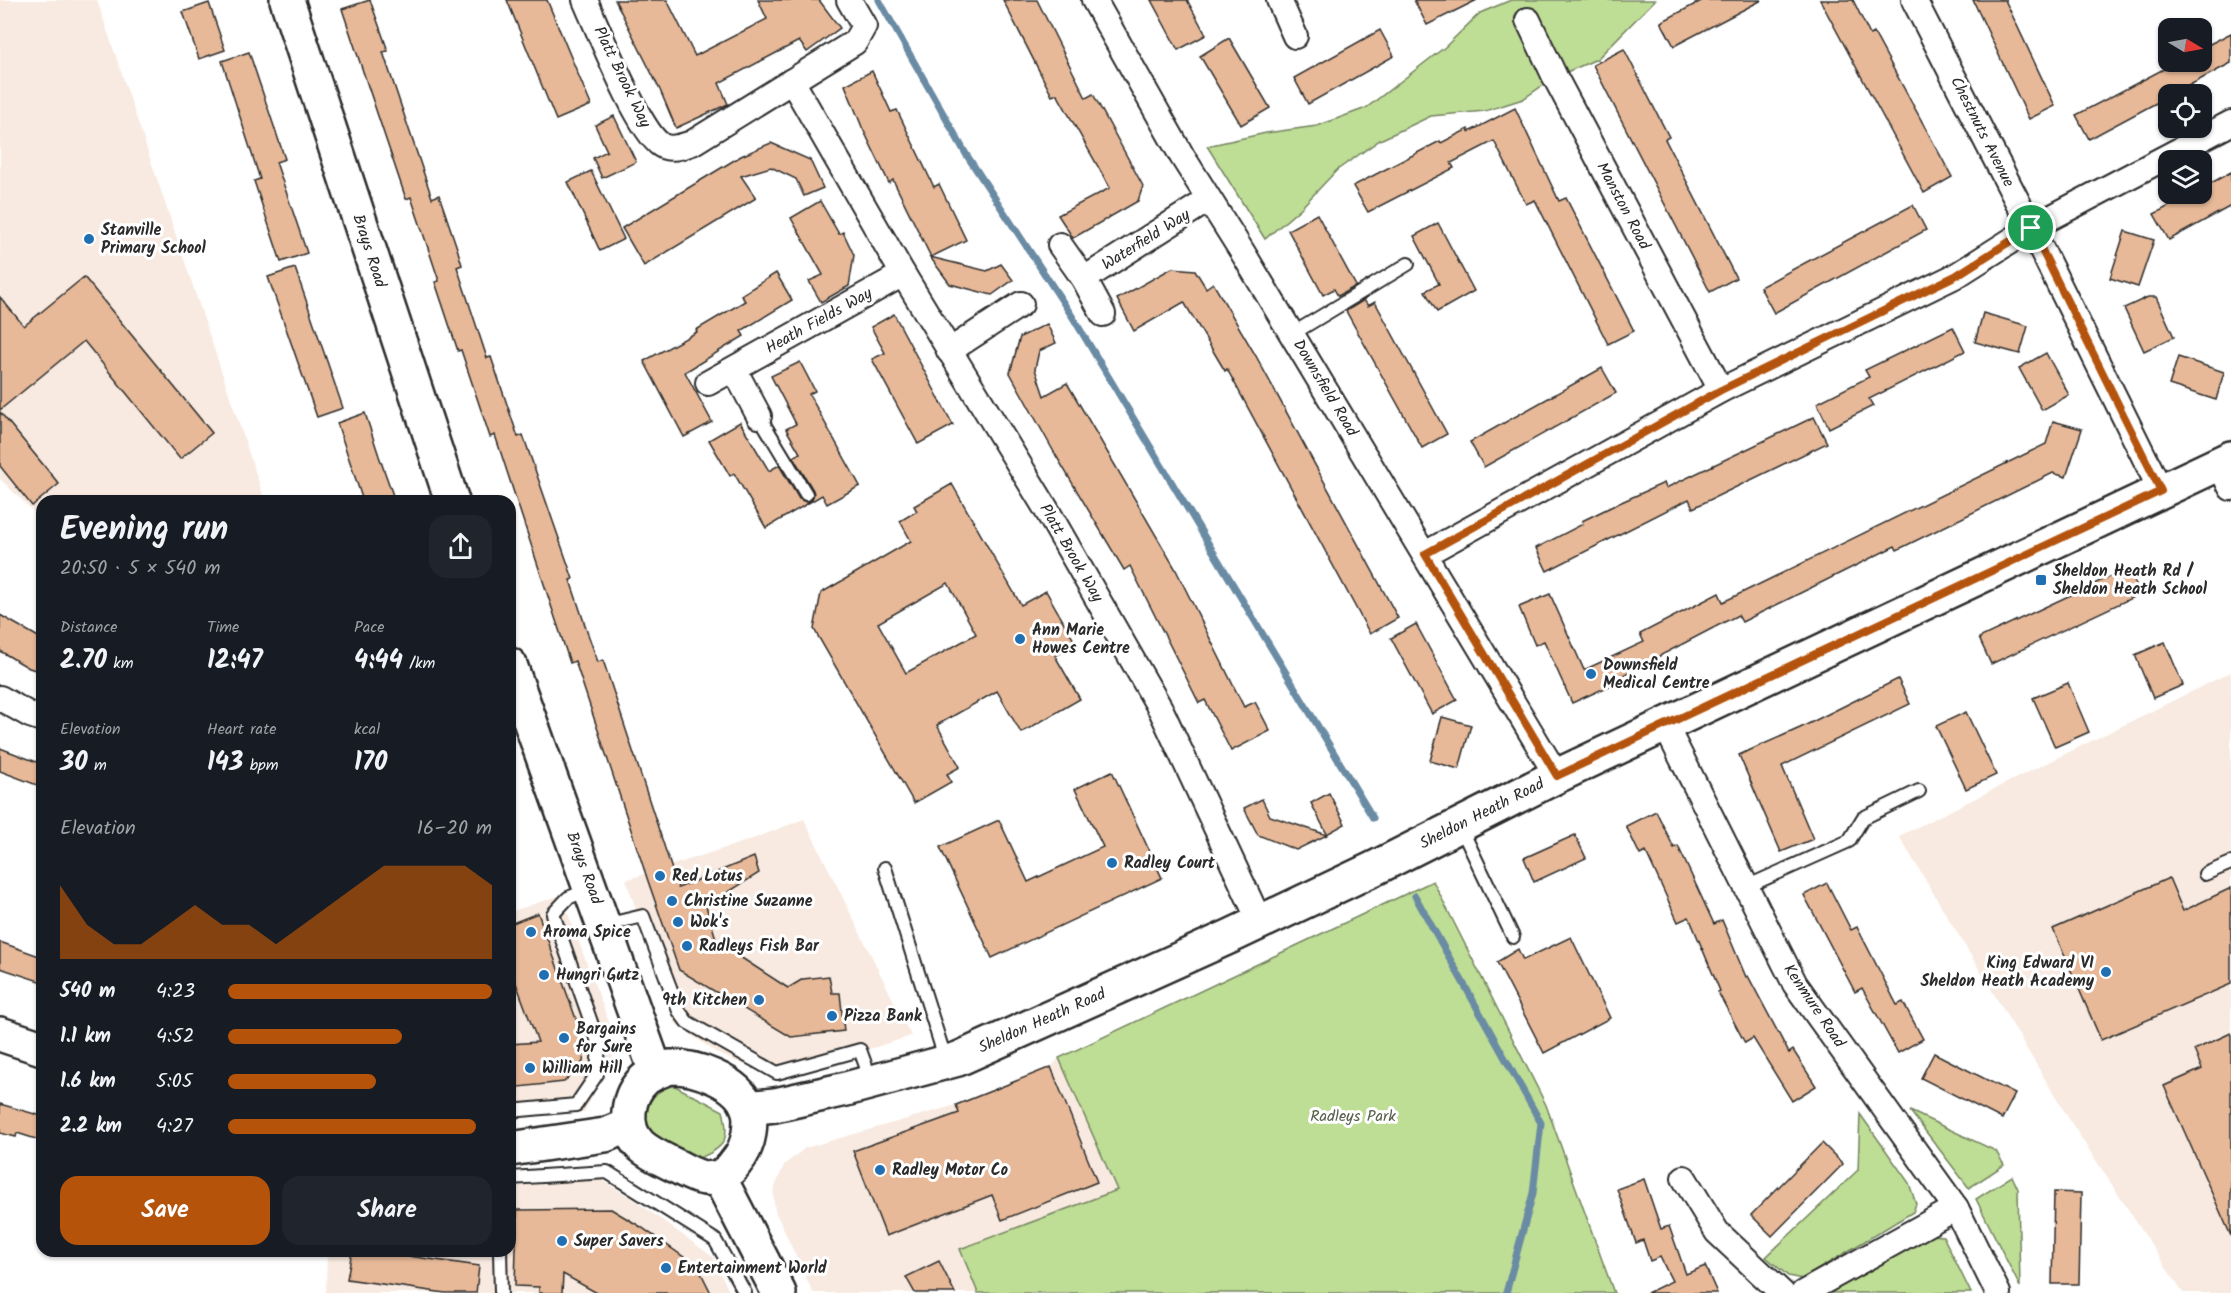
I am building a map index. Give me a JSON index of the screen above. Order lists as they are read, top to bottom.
{
  "streets": {
    "street": [
      "Platt Brook Way",
      "Chestnuts Avenue",
      "Manston Road",
      "Waterfield Way",
      "Brays Road",
      "Heath Fields Way",
      "Downsfield Road",
      "Sheldon Heath Road",
      "Kenmure Road"
    ]
  },
  "crossings": [
    ["Platt Brook Way", "Heath Fields Way"],
    ["Platt Brook Way", "Sheldon Heath Road"],
    ["Chestnuts Avenue", "Sheldon Heath Road"],
    ["Waterfield Way", "Downsfield Road"],
    ["Brays Road", "Sheldon Heath Road"],
    ["Downsfield Road", "Sheldon Heath Road"],
    ["Sheldon Heath Road", "Kenmure Road"]
  ],
  "parks": ["Radleys Park"],
  "places": {
    "other": [
      "Stanville Primary School",
      "Ann Marie Howes Centre",
      "Downsfield Medical Centre",
      "Radley Court",
      "Red Lotus",
      "Christine Suzanne",
      "Wok's",
      "Aroma Spice",
      "Radleys Fish Bar",
      "King Edward VI Sheldon Heath Academy",
      "Hungri Gutz",
      "9th Kitchen",
      "Pizza Bank",
      "Bargains for Sure",
      "William Hill",
      "Radley Motor Co",
      "Super Savers",
      "Entertainment World"
    ],
    "transit": ["Sheldon Heath Rd / Sheldon Heath School"]
  },
  "north": "right",
  "page": {
    "heading": ["Evening run", "20:50 · 5 × 540 m"],
    "stats": [
      ["Distance", "2.70 km"],
      ["Time", "12:47"],
      ["Pace", "4:44 /km"],
      ["Elevation", "30 m"],
      ["Heart rate", "143 bpm"],
      ["kcal", "170"]
    ],
    "chart": ["Elevation", "16–20 m"],
    "list": [
      {
        "name": "540 m",
        "note": "4:23"
      },
      {
        "name": "1.1 km",
        "note": "4:52"
      },
      {
        "name": "1.6 km",
        "note": "5:05"
      },
      {
        "name": "2.2 km",
        "note": "4:27"
      }
    ],
    "buttons": ["Save", "Share"]
  }
}
